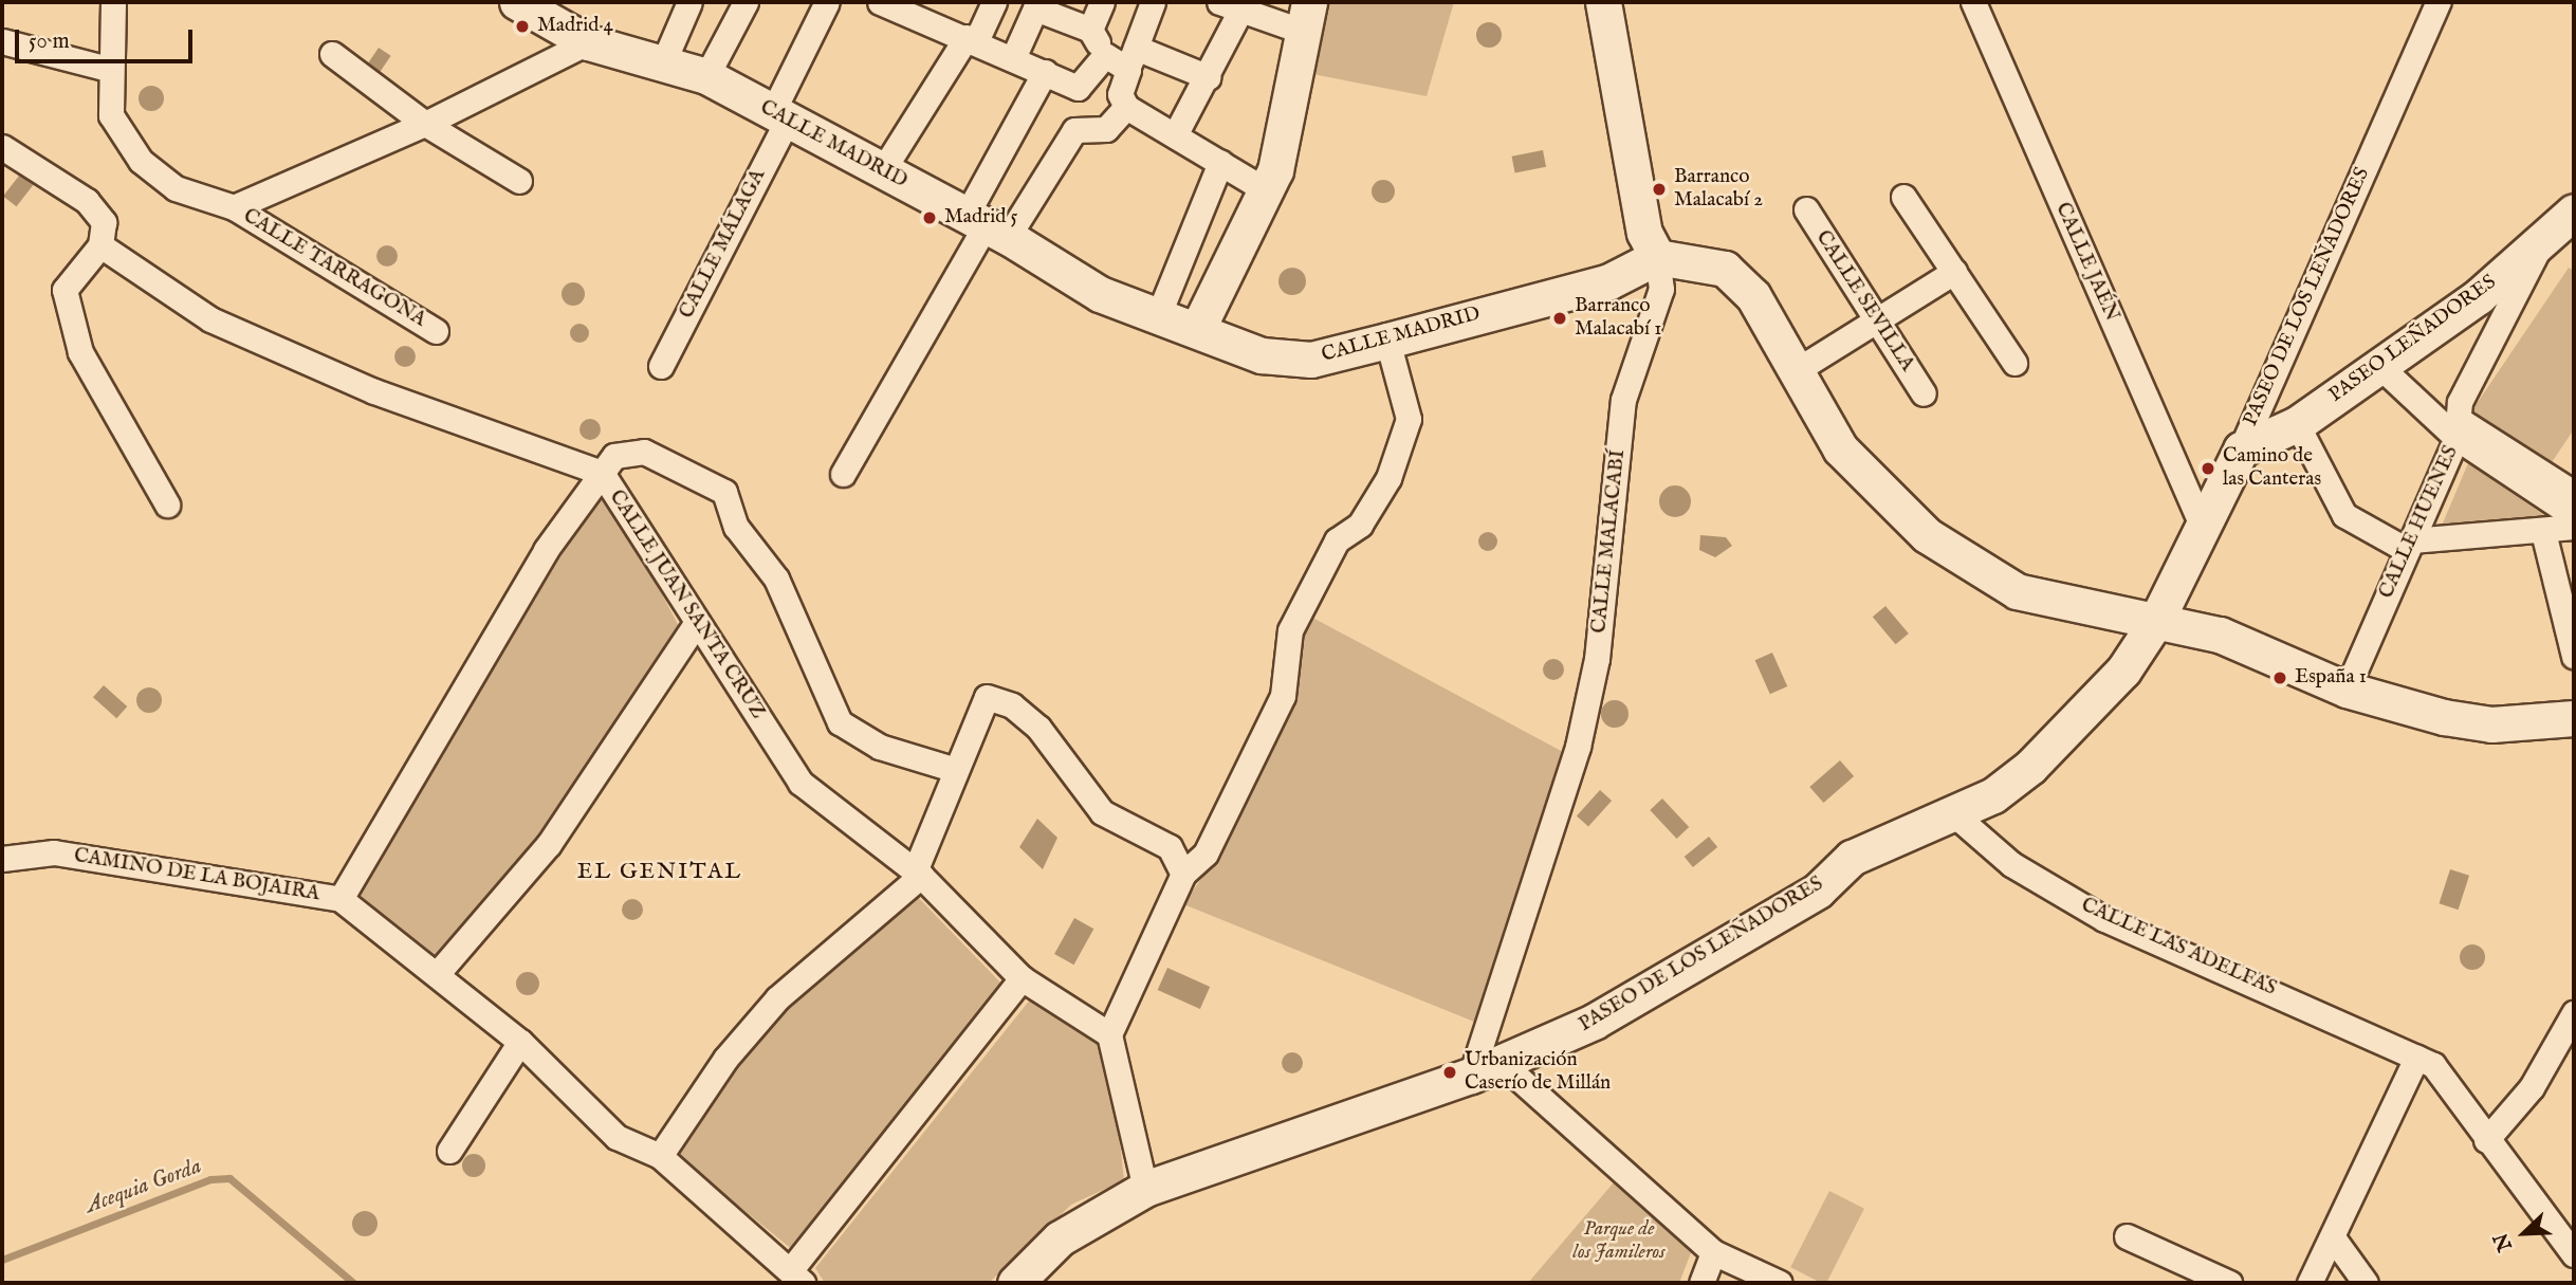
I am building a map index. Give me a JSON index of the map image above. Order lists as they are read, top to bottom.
{
  "streets": {
    "street": [
      "CALLE MADRID",
      "CALLE MÁLAGA",
      "CALLE JAÉN",
      "CALLE TARRAGONA",
      "PASEO DE LOS LEÑADORES",
      "CALLE SEVILLA",
      "PASEO LEÑADORES",
      "CALLE HUENES",
      "CALLE MALACABÍ",
      "CALLE JUAN SANTA CRUZ",
      "CAMINO DE LA BOJAIRA",
      "CALLE LAS ADELFAS"
    ]
  },
  "crossings": [
    ["CALLE MADRID", "CALLE MÁLAGA"],
    ["CALLE MADRID", "CALLE MALACABÍ"],
    ["CALLE JAÉN", "PASEO DE LOS LEÑADORES"],
    ["PASEO DE LOS LEÑADORES", "PASEO LEÑADORES"],
    ["PASEO DE LOS LEÑADORES", "CALLE MALACABÍ"],
    ["PASEO DE LOS LEÑADORES", "CALLE LAS ADELFAS"],
    ["PASEO LEÑADORES", "CALLE HUENES"],
    ["CALLE JUAN SANTA CRUZ", "CAMINO DE LA BOJAIRA"]
  ],
  "districts": ["EL GENITAL"],
  "water": ["Acequia Gorda"],
  "parks": ["Parque de los Jamileros"],
  "places": [
    "Madrid 4",
    "Barranco Malacabí 2",
    "Madrid 5",
    "Barranco Malacabí 1",
    "Camino de las Canteras",
    "España 1",
    "Urbanización Caserío de Millán"
  ],
  "scale_bar": "50 m",
  "north": "bottom left"
}
